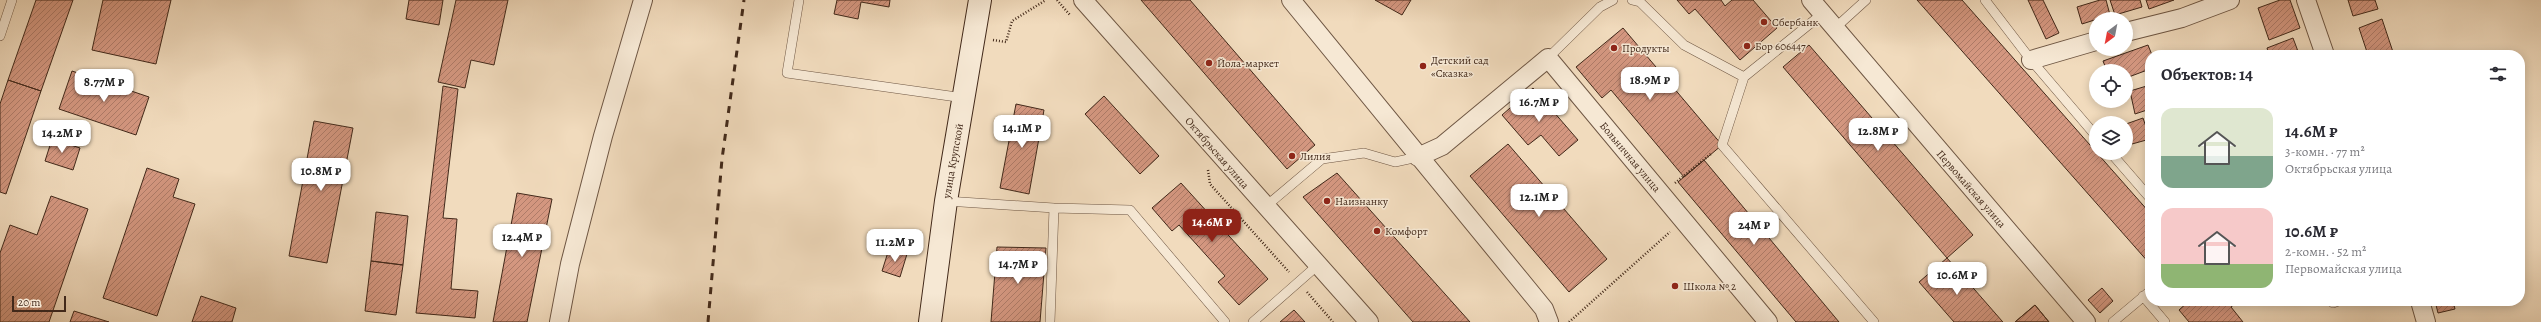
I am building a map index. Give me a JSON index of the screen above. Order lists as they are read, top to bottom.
{
  "streets": {
    "street": [
      "Октябрьская улица",
      "Больничная улица",
      "улица Крупской",
      "Первомайская улица"
    ]
  },
  "places": [
    "Сбербанк",
    "Бор 606447",
    "Продукты",
    "Йола-маркет",
    "Детский сад «Сказка»",
    "Лилия",
    "Наизнанку",
    "Комфорт",
    "Школа № 2"
  ],
  "scale_bar": "20 m",
  "north": "bottom left",
  "page": {
    "heading": "Объектов: 14",
    "price": [
      "18.9M ₽",
      "8.77M ₽",
      "16.7M ₽",
      "14.1M ₽",
      "12.8M ₽",
      "14.2M ₽",
      "10.8M ₽",
      "12.1M ₽",
      "14.6M ₽",
      "24M ₽",
      "12.4M ₽",
      "11.2M ₽",
      "14.7M ₽",
      "10.6M ₽"
    ],
    "list": [
      {
        "name": "14.6M ₽",
        "note": "3-комн. · 77 m² · Октябрьская улица"
      },
      {
        "name": "10.6M ₽",
        "note": "2-комн. · 52 m² · Первомайская улица"
      }
    ],
    "scale": "20 m"
  }
}
